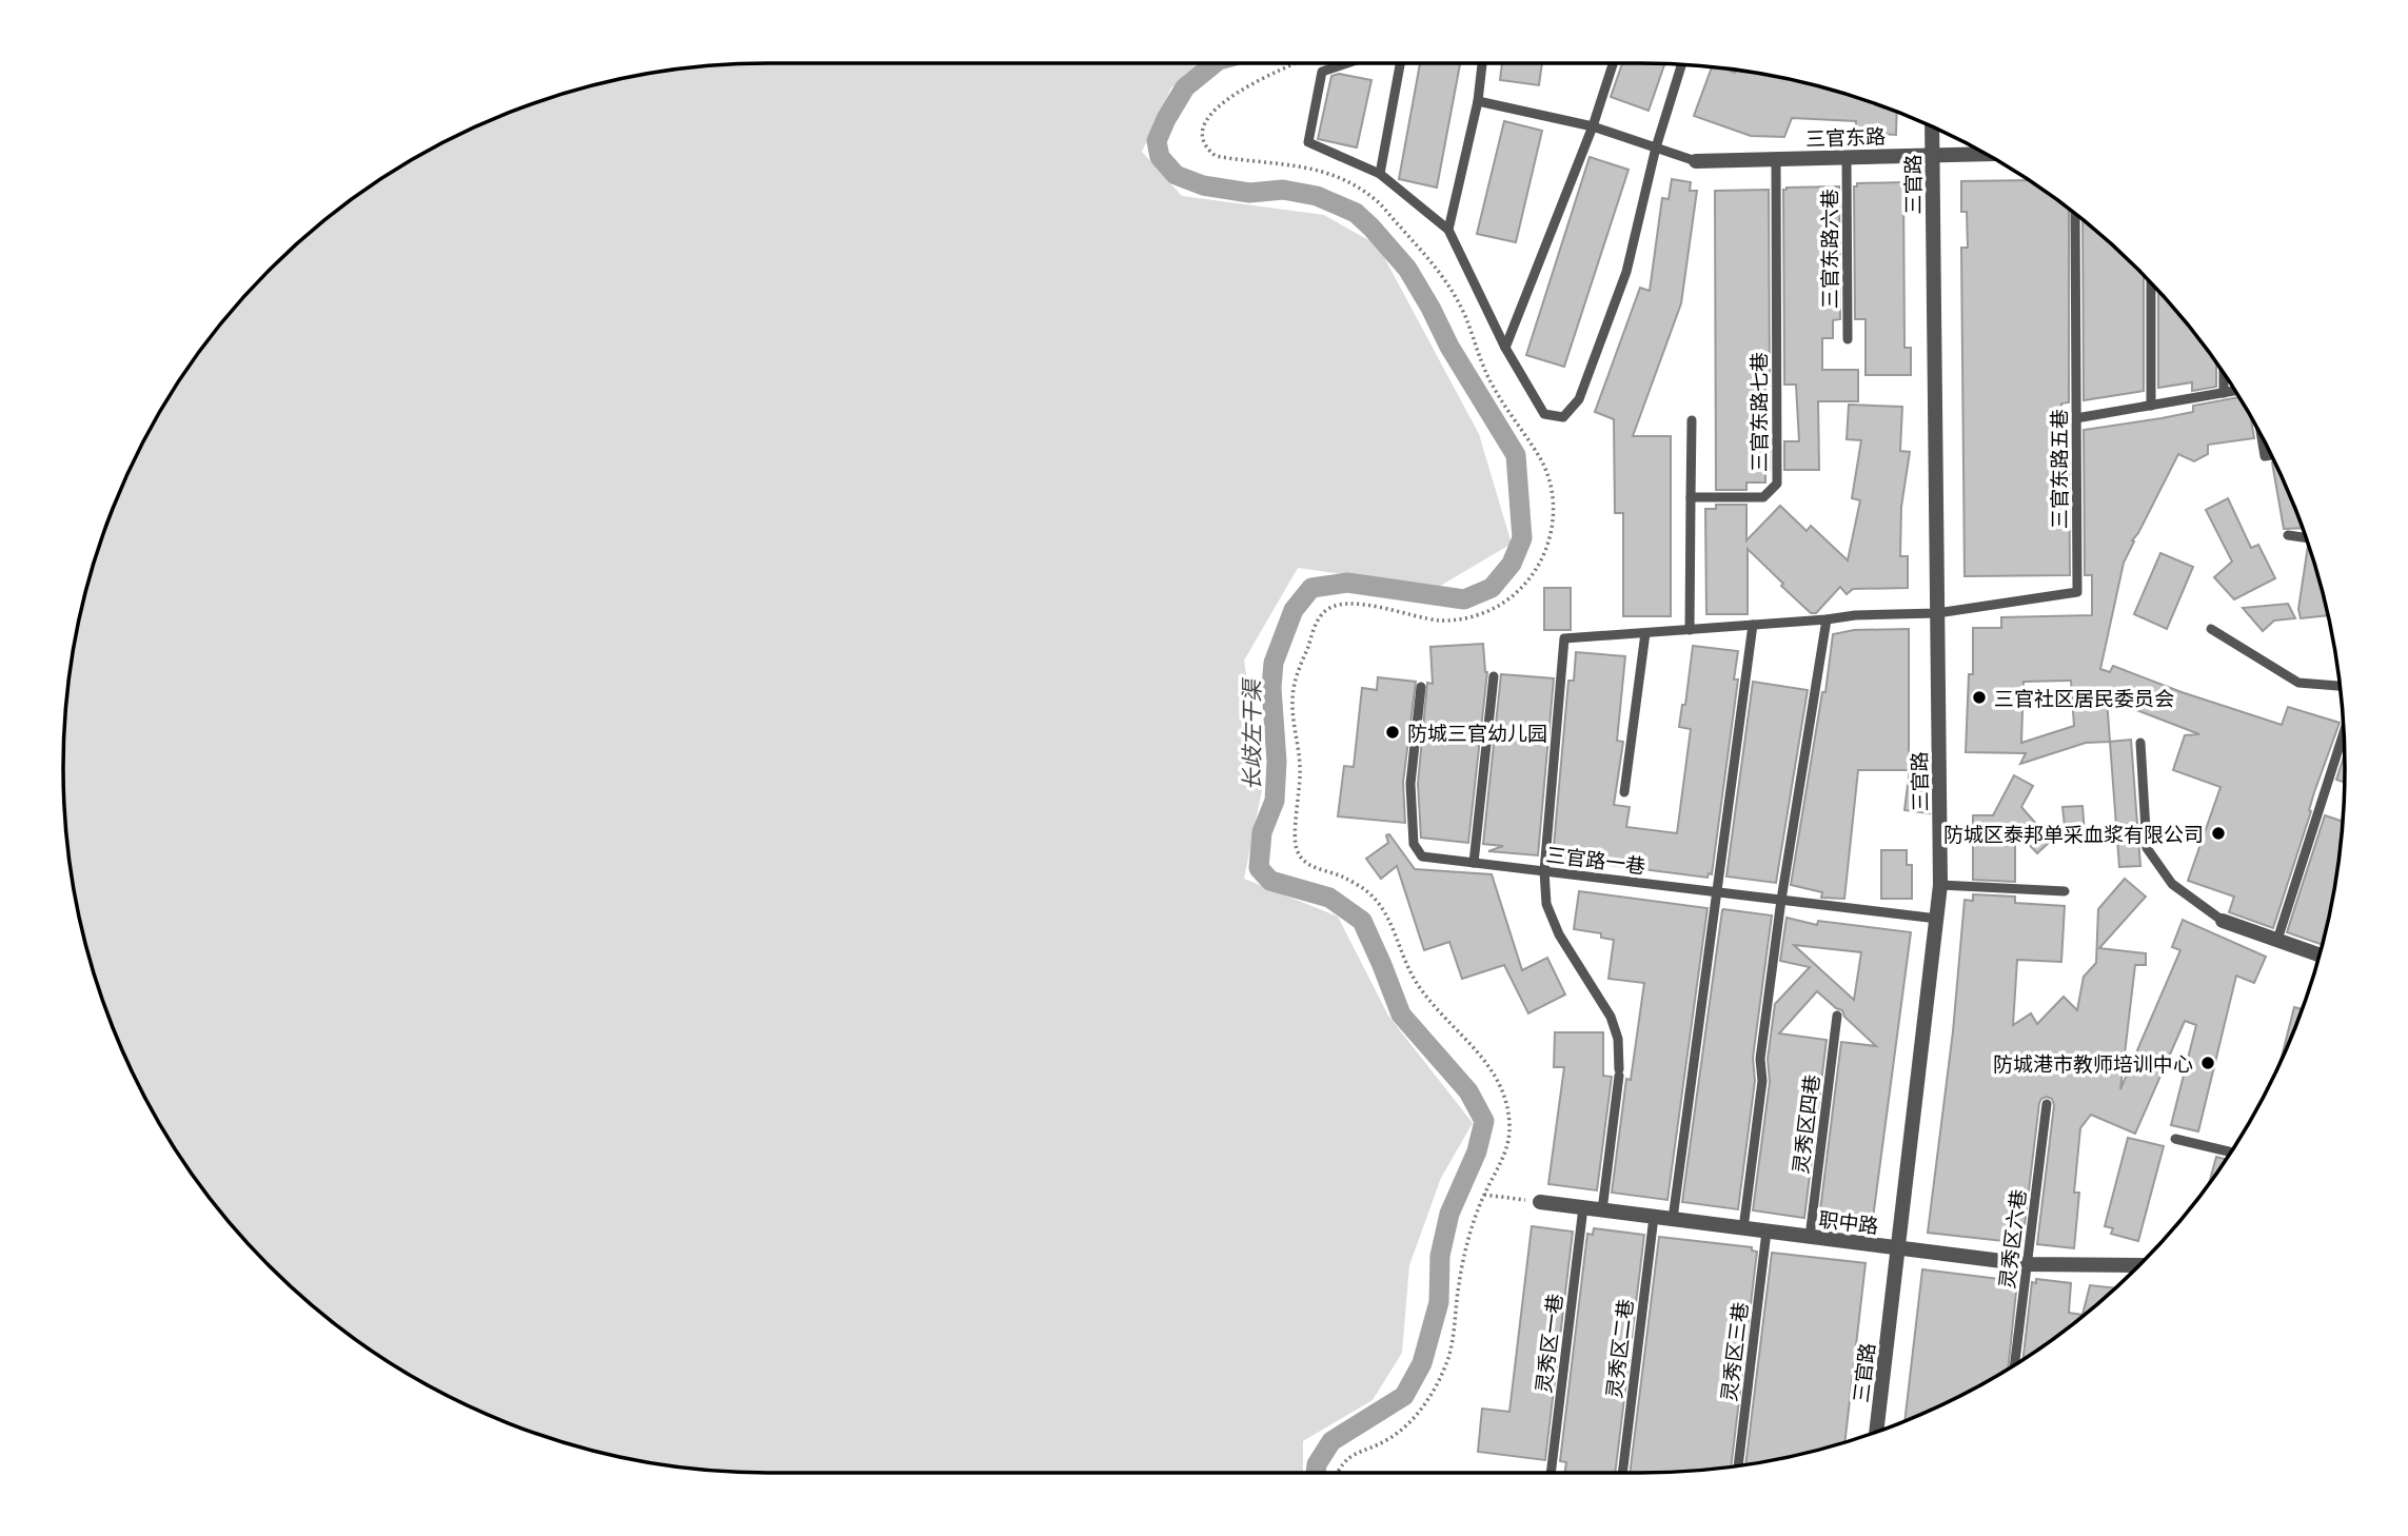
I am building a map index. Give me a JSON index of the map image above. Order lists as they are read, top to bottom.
{
  "streets": {
    "street": ["三官东路", "三官路", "职中路"],
    "lane": [
      "三官东路六巷",
      "三官东路七巷",
      "三官东路五巷",
      "三官路一巷",
      "灵秀区四巷",
      "灵秀区六巷",
      "灵秀区一巷",
      "灵秀区二巷",
      "灵秀区三巷"
    ]
  },
  "crossings": [
    ["三官东路", "三官路"],
    ["三官东路", "三官东路六巷"],
    ["三官东路", "三官东路七巷"],
    ["三官路", "三官东路五巷"],
    ["三官路", "三官路一巷"],
    ["三官路", "职中路"],
    ["灵秀区四巷", "职中路"],
    ["职中路", "灵秀区六巷"],
    ["职中路", "灵秀区一巷"],
    ["职中路", "灵秀区二巷"],
    ["职中路", "灵秀区三巷"]
  ],
  "water": ["长歧左干渠"],
  "places": [
    "三官社区居民委员会",
    "防城三官幼儿园",
    "防城区泰邦单采血浆有限公司",
    "防城港市教师培训中心"
  ]
}
